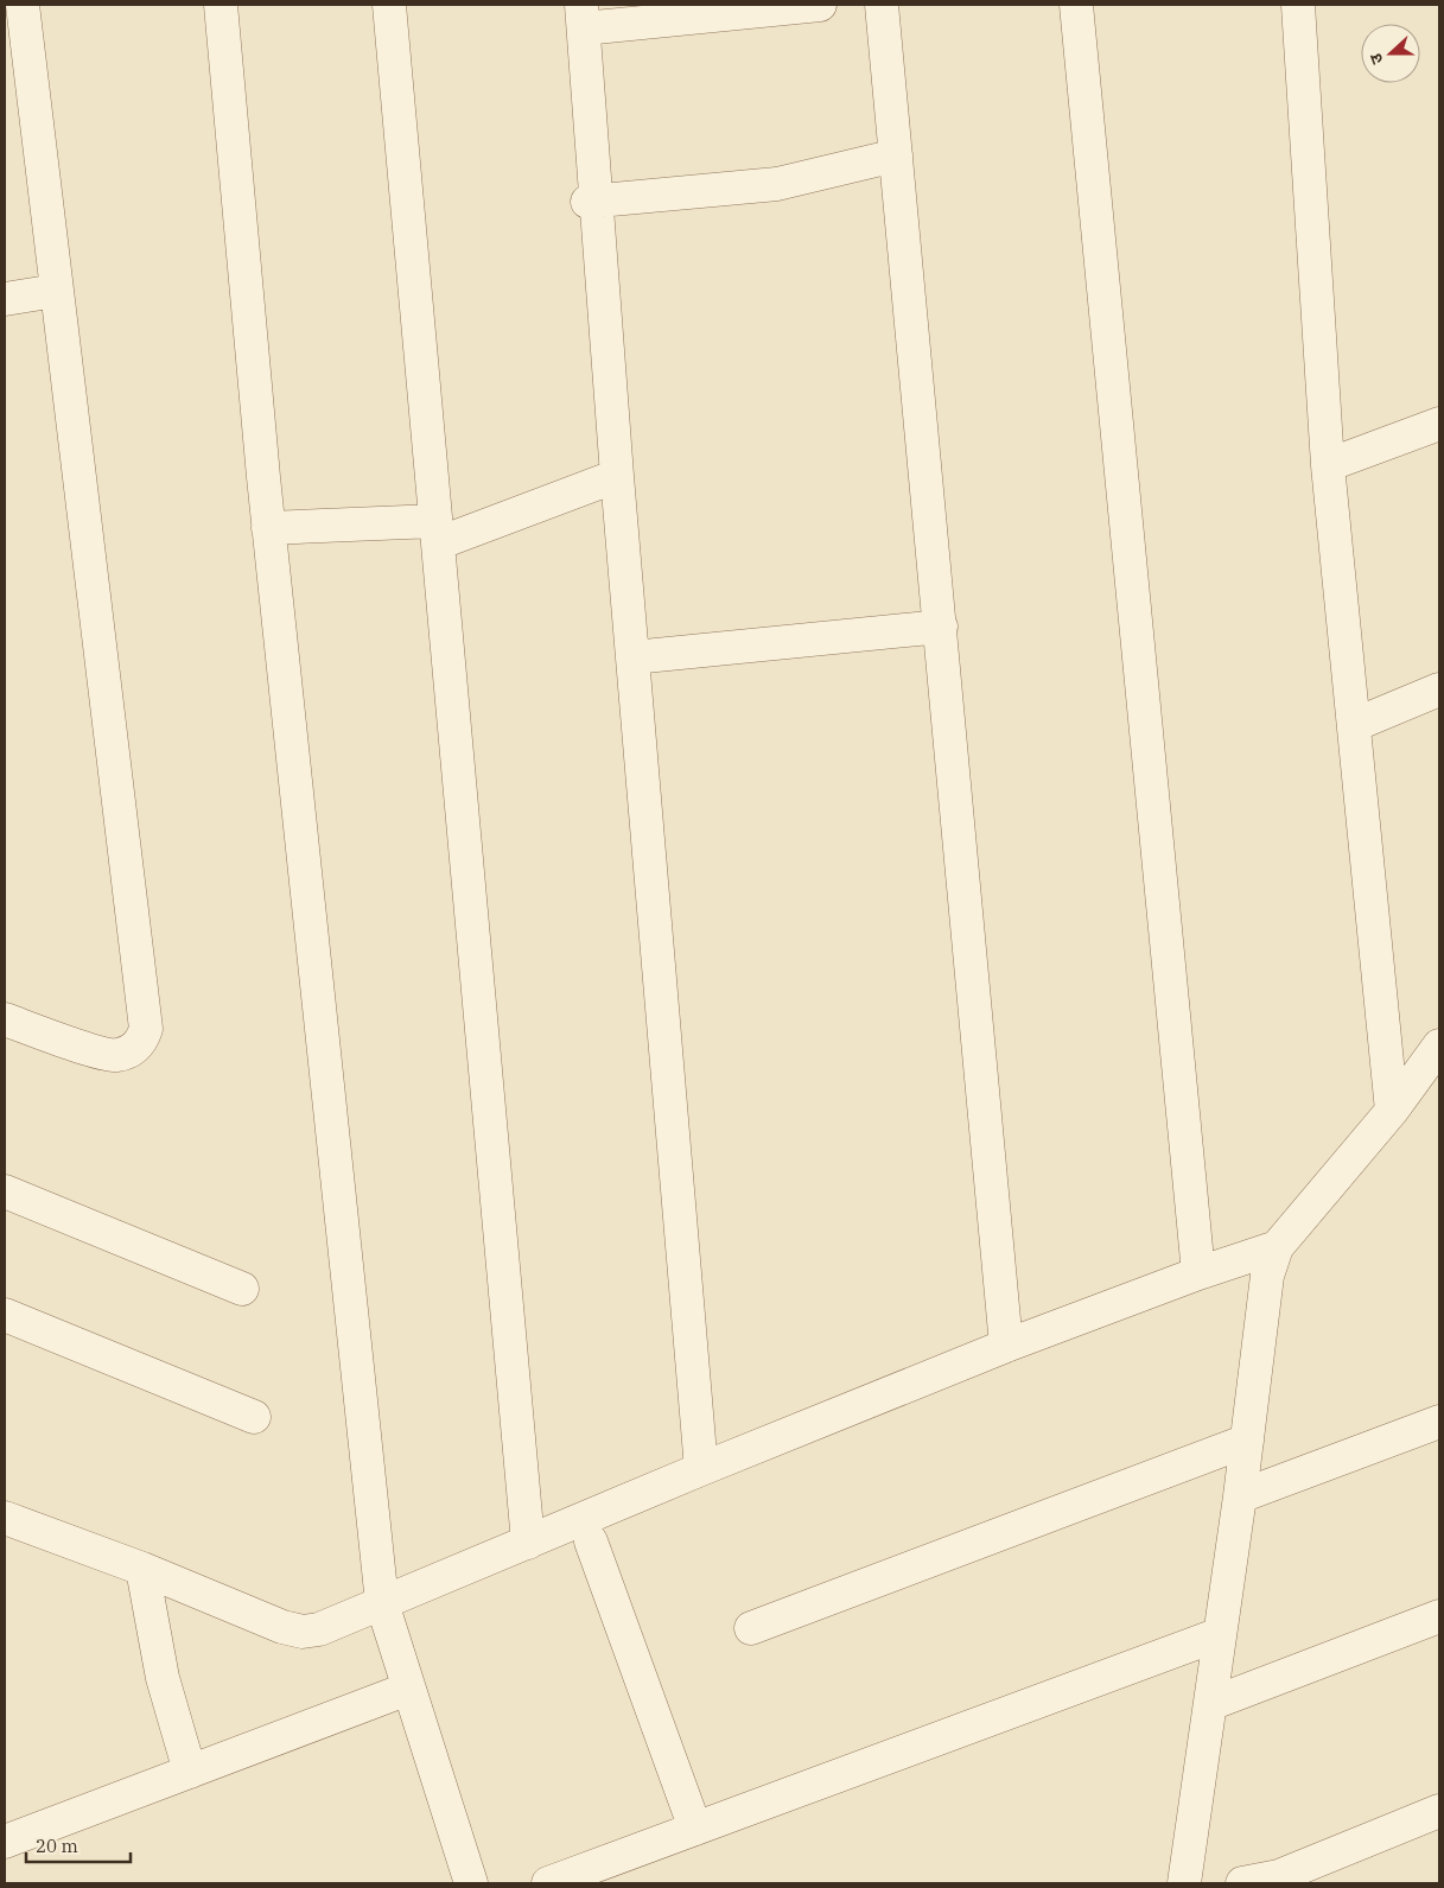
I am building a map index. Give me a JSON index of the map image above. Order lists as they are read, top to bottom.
{
  "scale_bar": "20 m",
  "north": "left"
}
